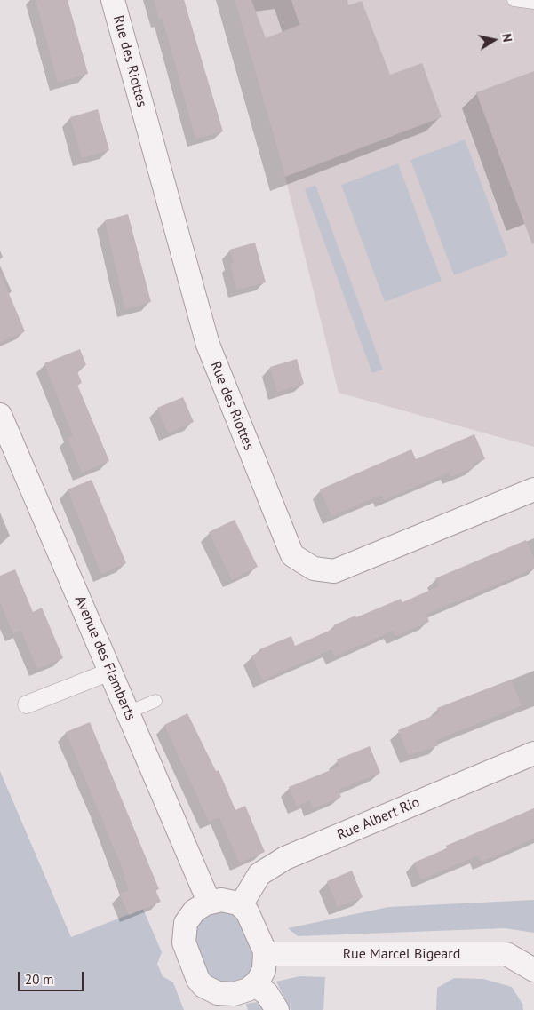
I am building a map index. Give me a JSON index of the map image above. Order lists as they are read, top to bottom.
{
  "streets": {
    "street": [
      "Rue des Riottes",
      "Avenue des Flambarts",
      "Rue Albert Rio",
      "Rue Marcel Bigeard"
    ]
  },
  "crossings": [
    ["Avenue des Flambarts", "Rue Albert Rio"],
    ["Avenue des Flambarts", "Rue Marcel Bigeard"],
    ["Rue Albert Rio", "Rue Marcel Bigeard"]
  ],
  "scale_bar": "20 m",
  "north": "right"
}
